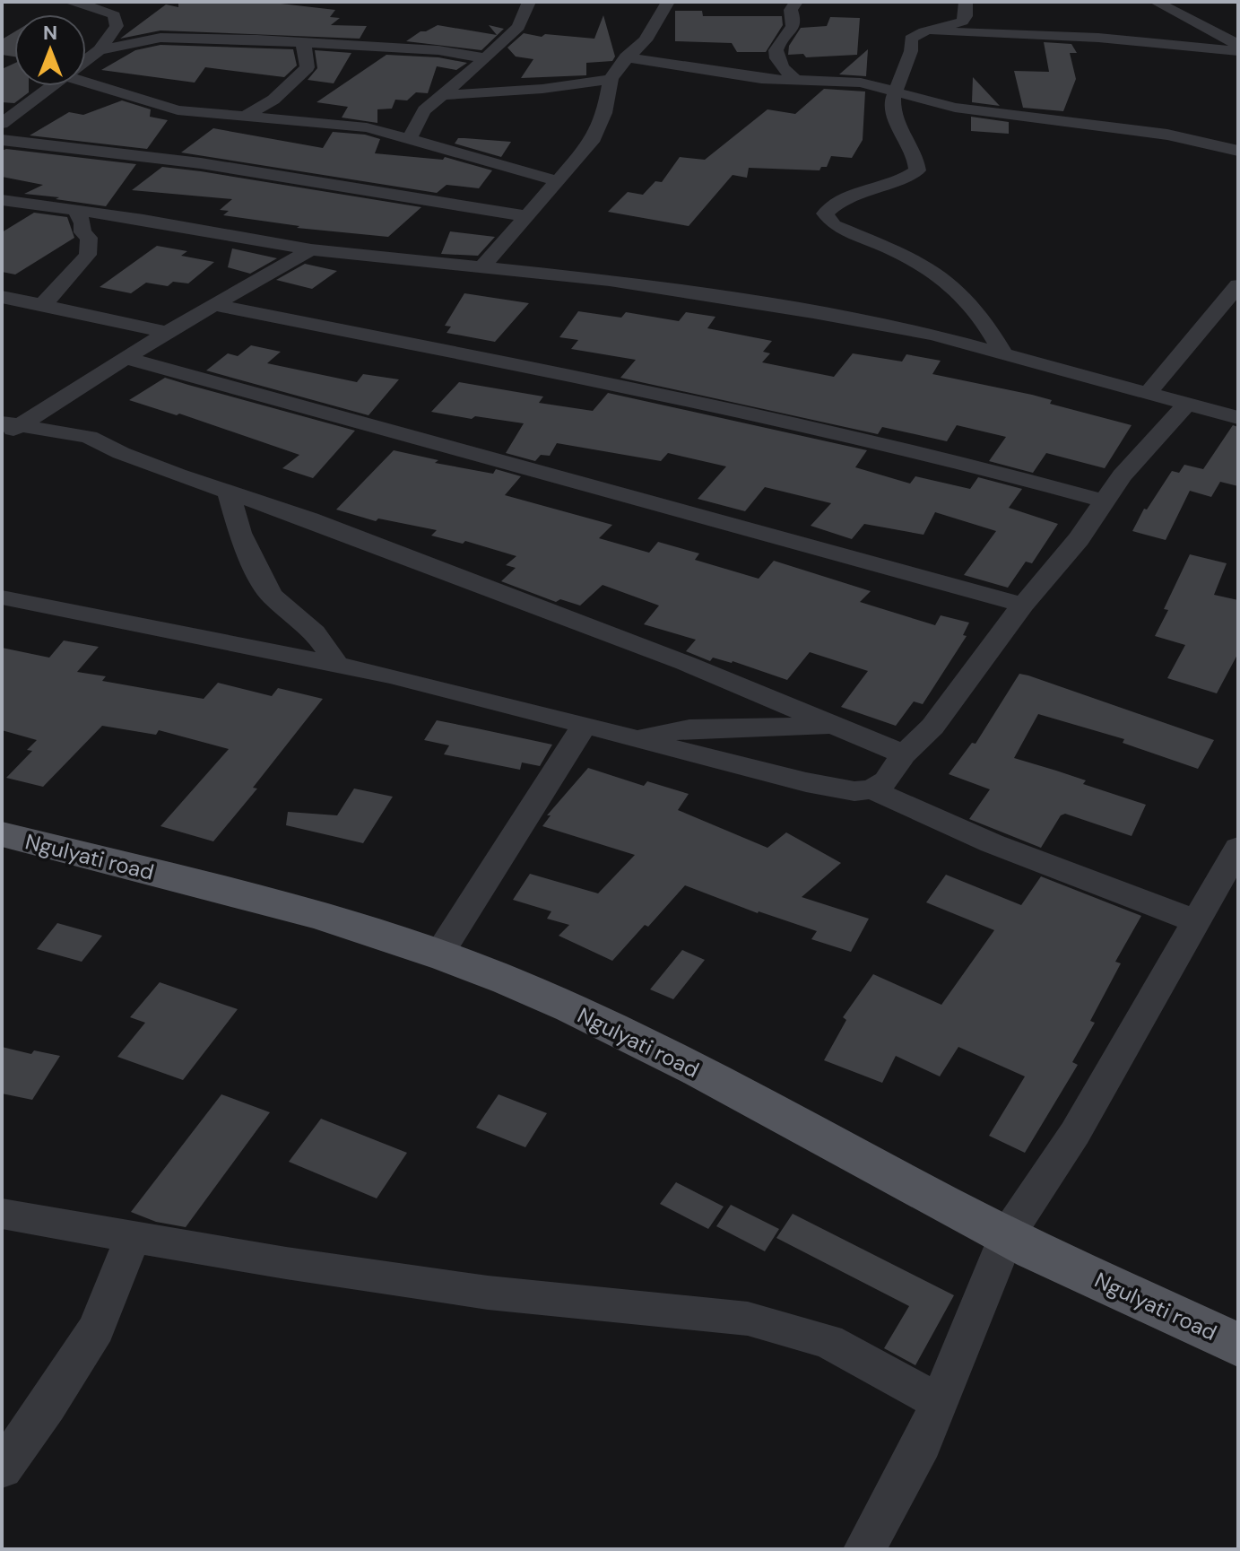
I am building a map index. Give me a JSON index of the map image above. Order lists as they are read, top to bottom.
{
  "streets": {
    "main road": ["Ngulyati road"]
  },
  "north": "top"
}
